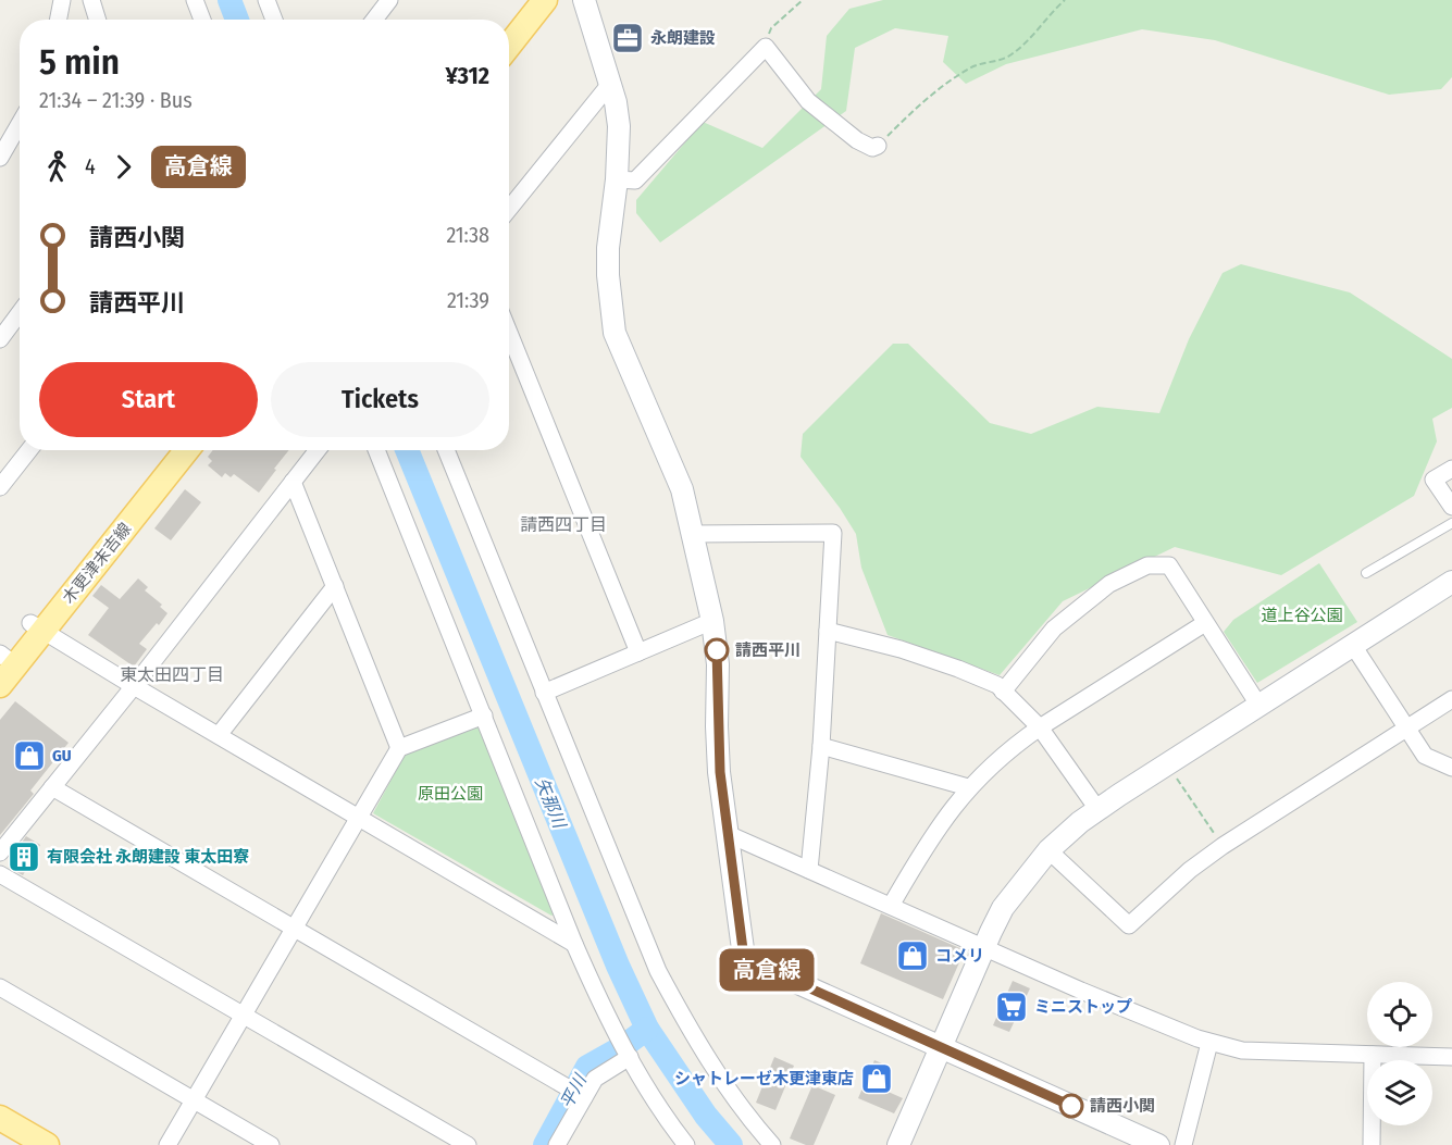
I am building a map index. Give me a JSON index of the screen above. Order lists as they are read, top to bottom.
{
  "streets": {
    "main road": ["木更津末吉線"]
  },
  "districts": ["請西四丁目", "東太田四丁目"],
  "water": ["矢那川", "平川"],
  "parks": ["道上谷公園", "原田公園"],
  "places": {
    "office": ["永朗建設"],
    "other": ["請西平川", "請西小関"],
    "shop": ["GU", "コメリ", "シャトレーゼ木更津東店"],
    "building": ["有限会社 永朗建設 東太田寮"],
    "supermarket": ["ミニストップ"]
  },
  "lines": ["bus line 高倉線"],
  "page": {
    "on_map": "高倉線",
    "heading": ["5 min", "21:34 – 21:39 · Bus", "¥312"],
    "legs": ["4", "高倉線"],
    "list": [
      {
        "name": "請西小関",
        "value": "21:38"
      },
      {
        "name": "請西平川",
        "value": "21:39"
      }
    ],
    "buttons": ["Start", "Tickets"]
  }
}
